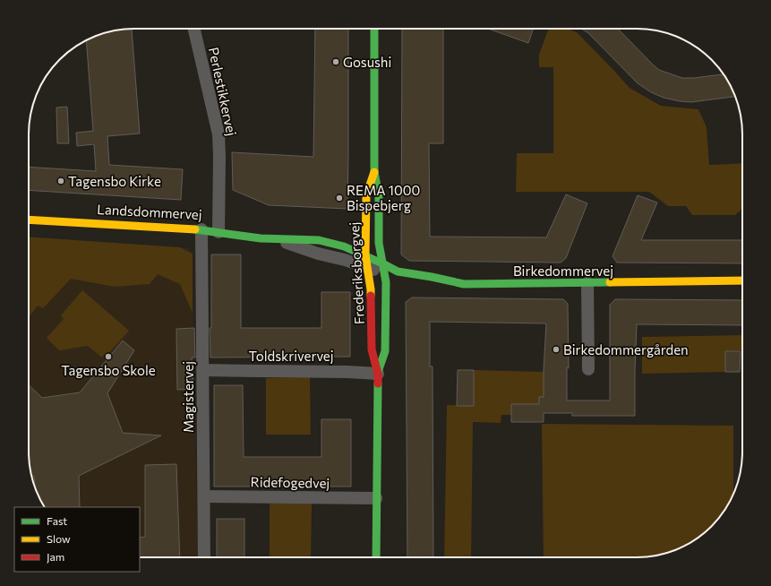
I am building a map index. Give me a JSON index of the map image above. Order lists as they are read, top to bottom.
{
  "streets": {
    "street": [
      "Perlestikkervej",
      "Landsdommervej",
      "Birkedommervej",
      "Frederiksborgvej",
      "Toldskrivervej",
      "Magistervej",
      "Ridefogedvej"
    ]
  },
  "crossings": [
    ["Perlestikkervej", "Landsdommervej"],
    ["Landsdommervej", "Frederiksborgvej"],
    ["Landsdommervej", "Magistervej"],
    ["Birkedommervej", "Frederiksborgvej"],
    ["Frederiksborgvej", "Toldskrivervej"],
    ["Frederiksborgvej", "Ridefogedvej"],
    ["Toldskrivervej", "Magistervej"],
    ["Magistervej", "Ridefogedvej"]
  ],
  "places": [
    "Gosushi",
    "Tagensbo Kirke",
    "REMA 1000 Bispebjerg",
    "Birkedommergården",
    "Tagensbo Skole"
  ],
  "legend": ["Fast", "Slow", "Jam"]
}
